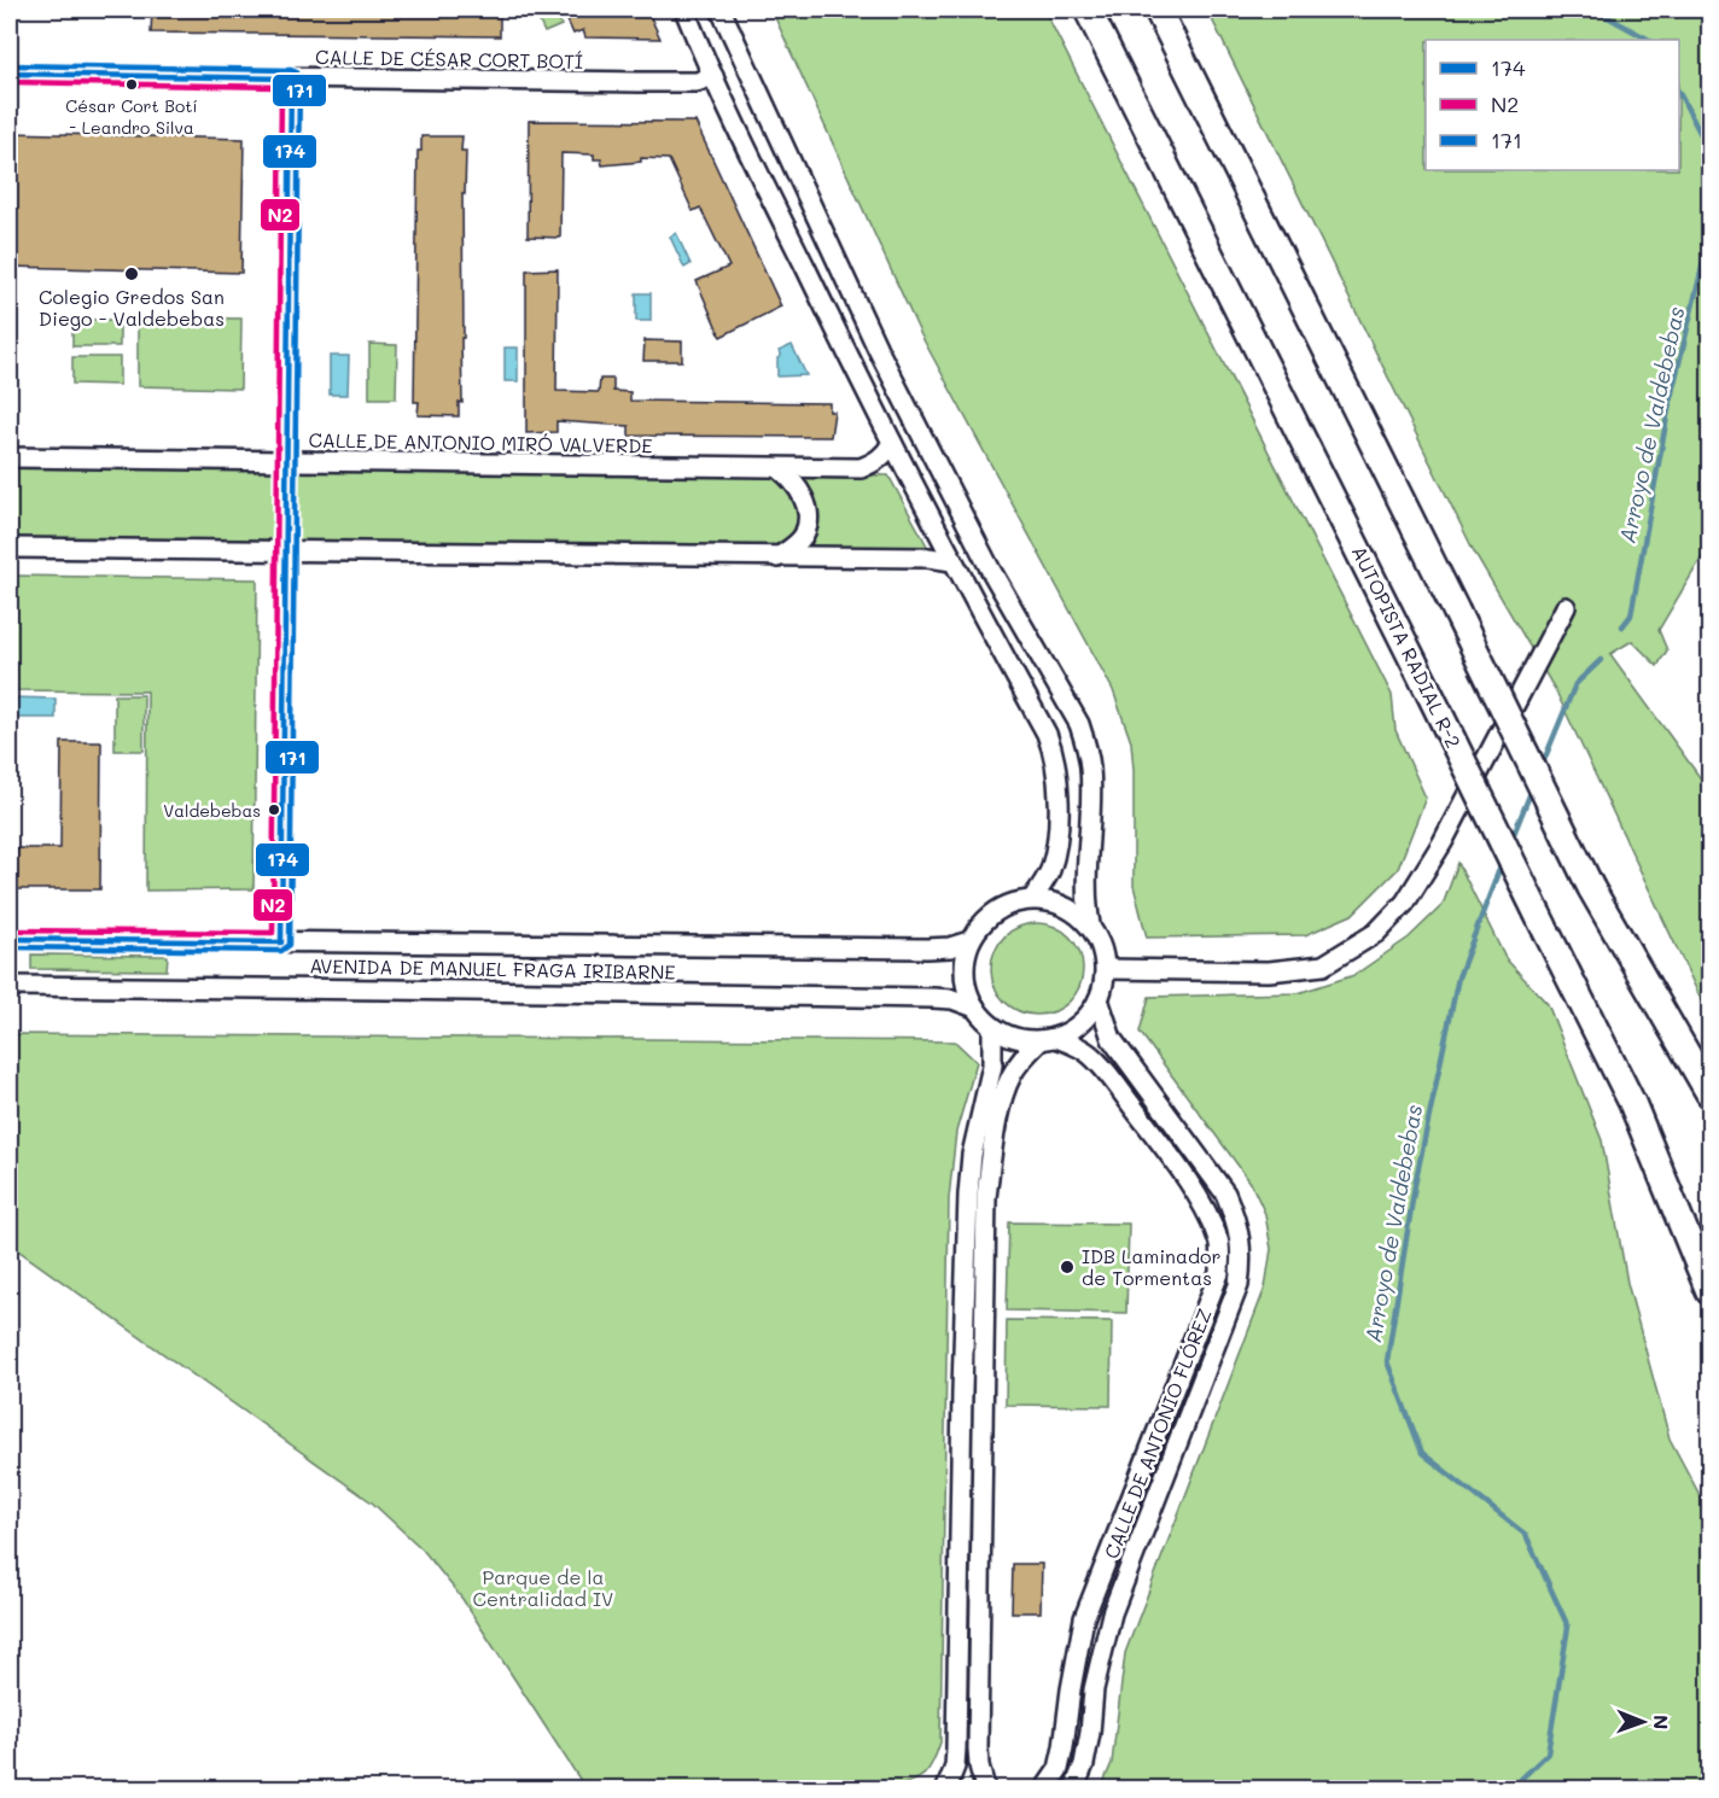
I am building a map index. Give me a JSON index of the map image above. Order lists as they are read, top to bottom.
{
  "streets": {
    "highway": ["AUTOPISTA RADIAL R-2"],
    "street": [
      "CALLE DE CÉSAR CORT BOTÍ",
      "CALLE DE ANTONIO MIRÓ VALVERDE",
      "AVENIDA DE MANUEL FRAGA IRIBARNE",
      "CALLE DE ANTONIO FLÓREZ"
    ]
  },
  "crossings": [
    ["AVENIDA DE MANUEL FRAGA IRIBARNE", "CALLE DE ANTONIO FLÓREZ"]
  ],
  "water": ["Arroyo de Valdebebas"],
  "parks": ["Parque de la Centralidad IV"],
  "places": [
    "César Cort Botí - Leandro Silva",
    "Colegio Gredos San Diego - Valdebebas",
    "Valdebebas",
    "IDB Laminador de Tormentas"
  ],
  "lines": ["transit line 171", "transit line 174", "transit line N2"],
  "legend": ["174", "N2", "171"],
  "north": "right"
}
